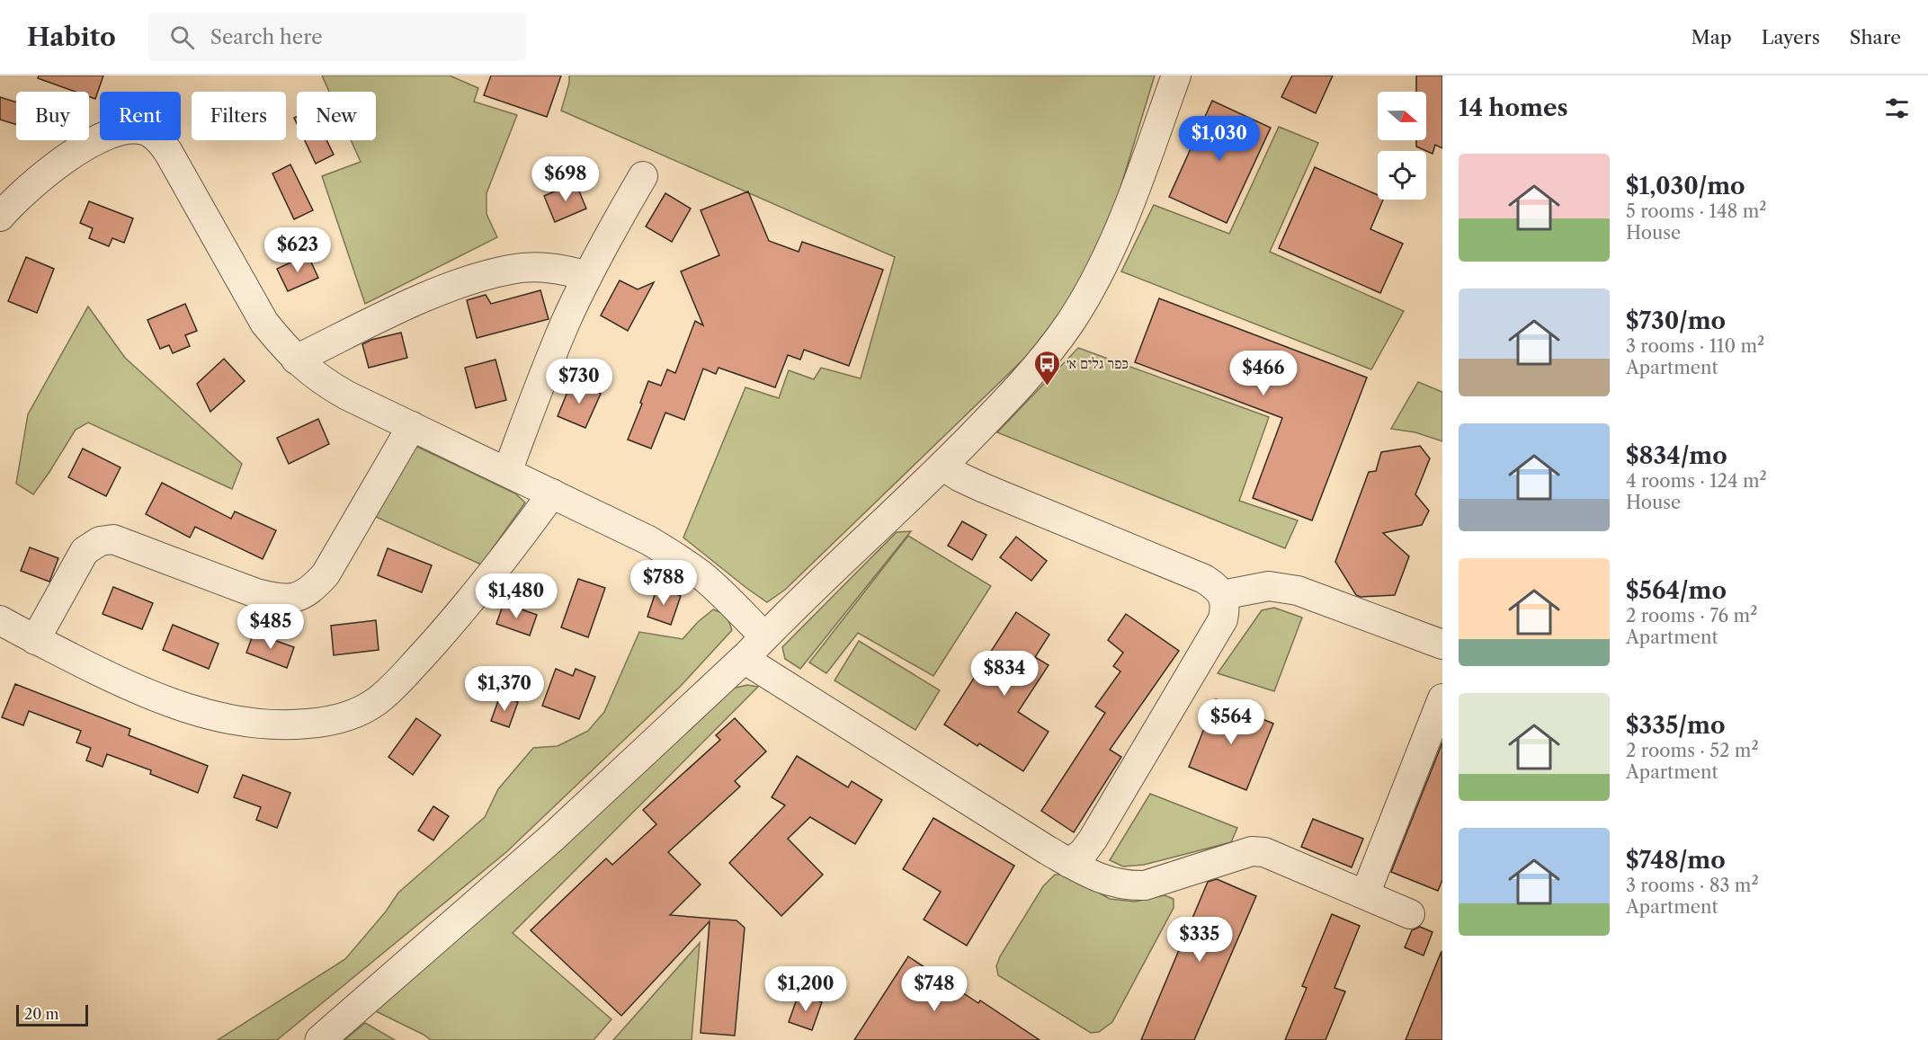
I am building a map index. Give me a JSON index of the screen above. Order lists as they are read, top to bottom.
{
  "places": {
    "bus stop": ["כפר גלים א׳"]
  },
  "scale_bar": "20 m",
  "north": "right",
  "page": {
    "header": "Habito",
    "search": "Search here",
    "nav": ["Map", "Layers", "Share"],
    "heading": "14 homes",
    "chip": [
      "Buy",
      "Rent",
      "Filters",
      "New"
    ],
    "price": [
      "$1,030",
      "$698",
      "$623",
      "$466",
      "$730",
      "$788",
      "$1,480",
      "$485",
      "$834",
      "$1,370",
      "$564",
      "$335",
      "$1,200",
      "$748"
    ],
    "list": [
      {
        "name": "$1,030/mo",
        "note": "5 rooms · 148 m² · House"
      },
      {
        "name": "$730/mo",
        "note": "3 rooms · 110 m² · Apartment"
      },
      {
        "name": "$834/mo",
        "note": "4 rooms · 124 m² · House"
      },
      {
        "name": "$564/mo",
        "note": "2 rooms · 76 m² · Apartment"
      },
      {
        "name": "$335/mo",
        "note": "2 rooms · 52 m² · Apartment"
      },
      {
        "name": "$748/mo",
        "note": "3 rooms · 83 m² · Apartment"
      }
    ],
    "scale": "20 m"
  }
}
